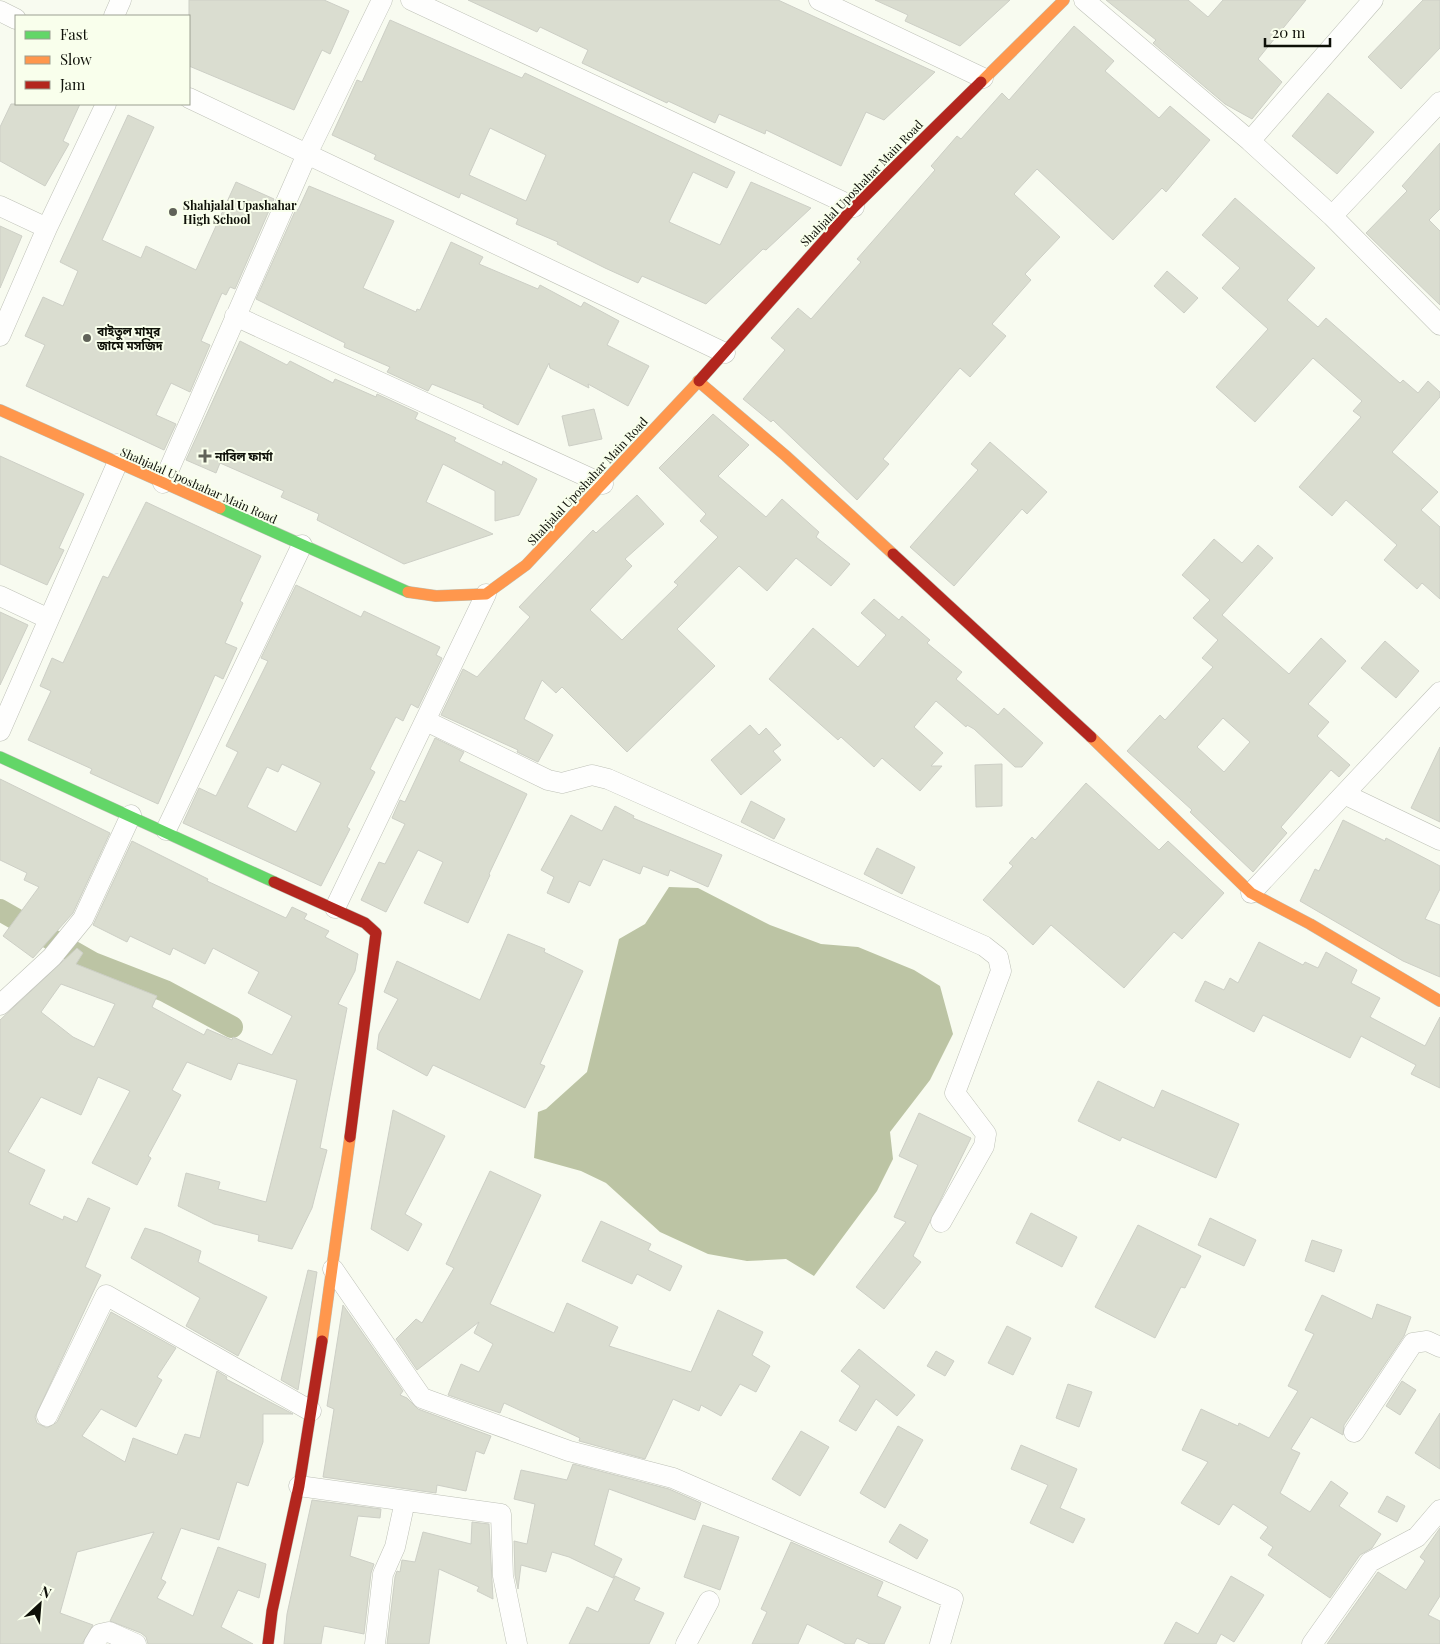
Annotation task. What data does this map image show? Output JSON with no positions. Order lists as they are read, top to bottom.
{
  "streets": {
    "street": ["Shahjalal Uposhahar Main Road"]
  },
  "places": {
    "other": ["Shahjalal Upashahar High School", "বাইতুল মামুর জামে মসজিদ"],
    "health": ["নাবিল ফার্মা"]
  },
  "legend": ["Fast", "Slow", "Jam"],
  "scale_bar": "20 m",
  "north": "top right"
}
